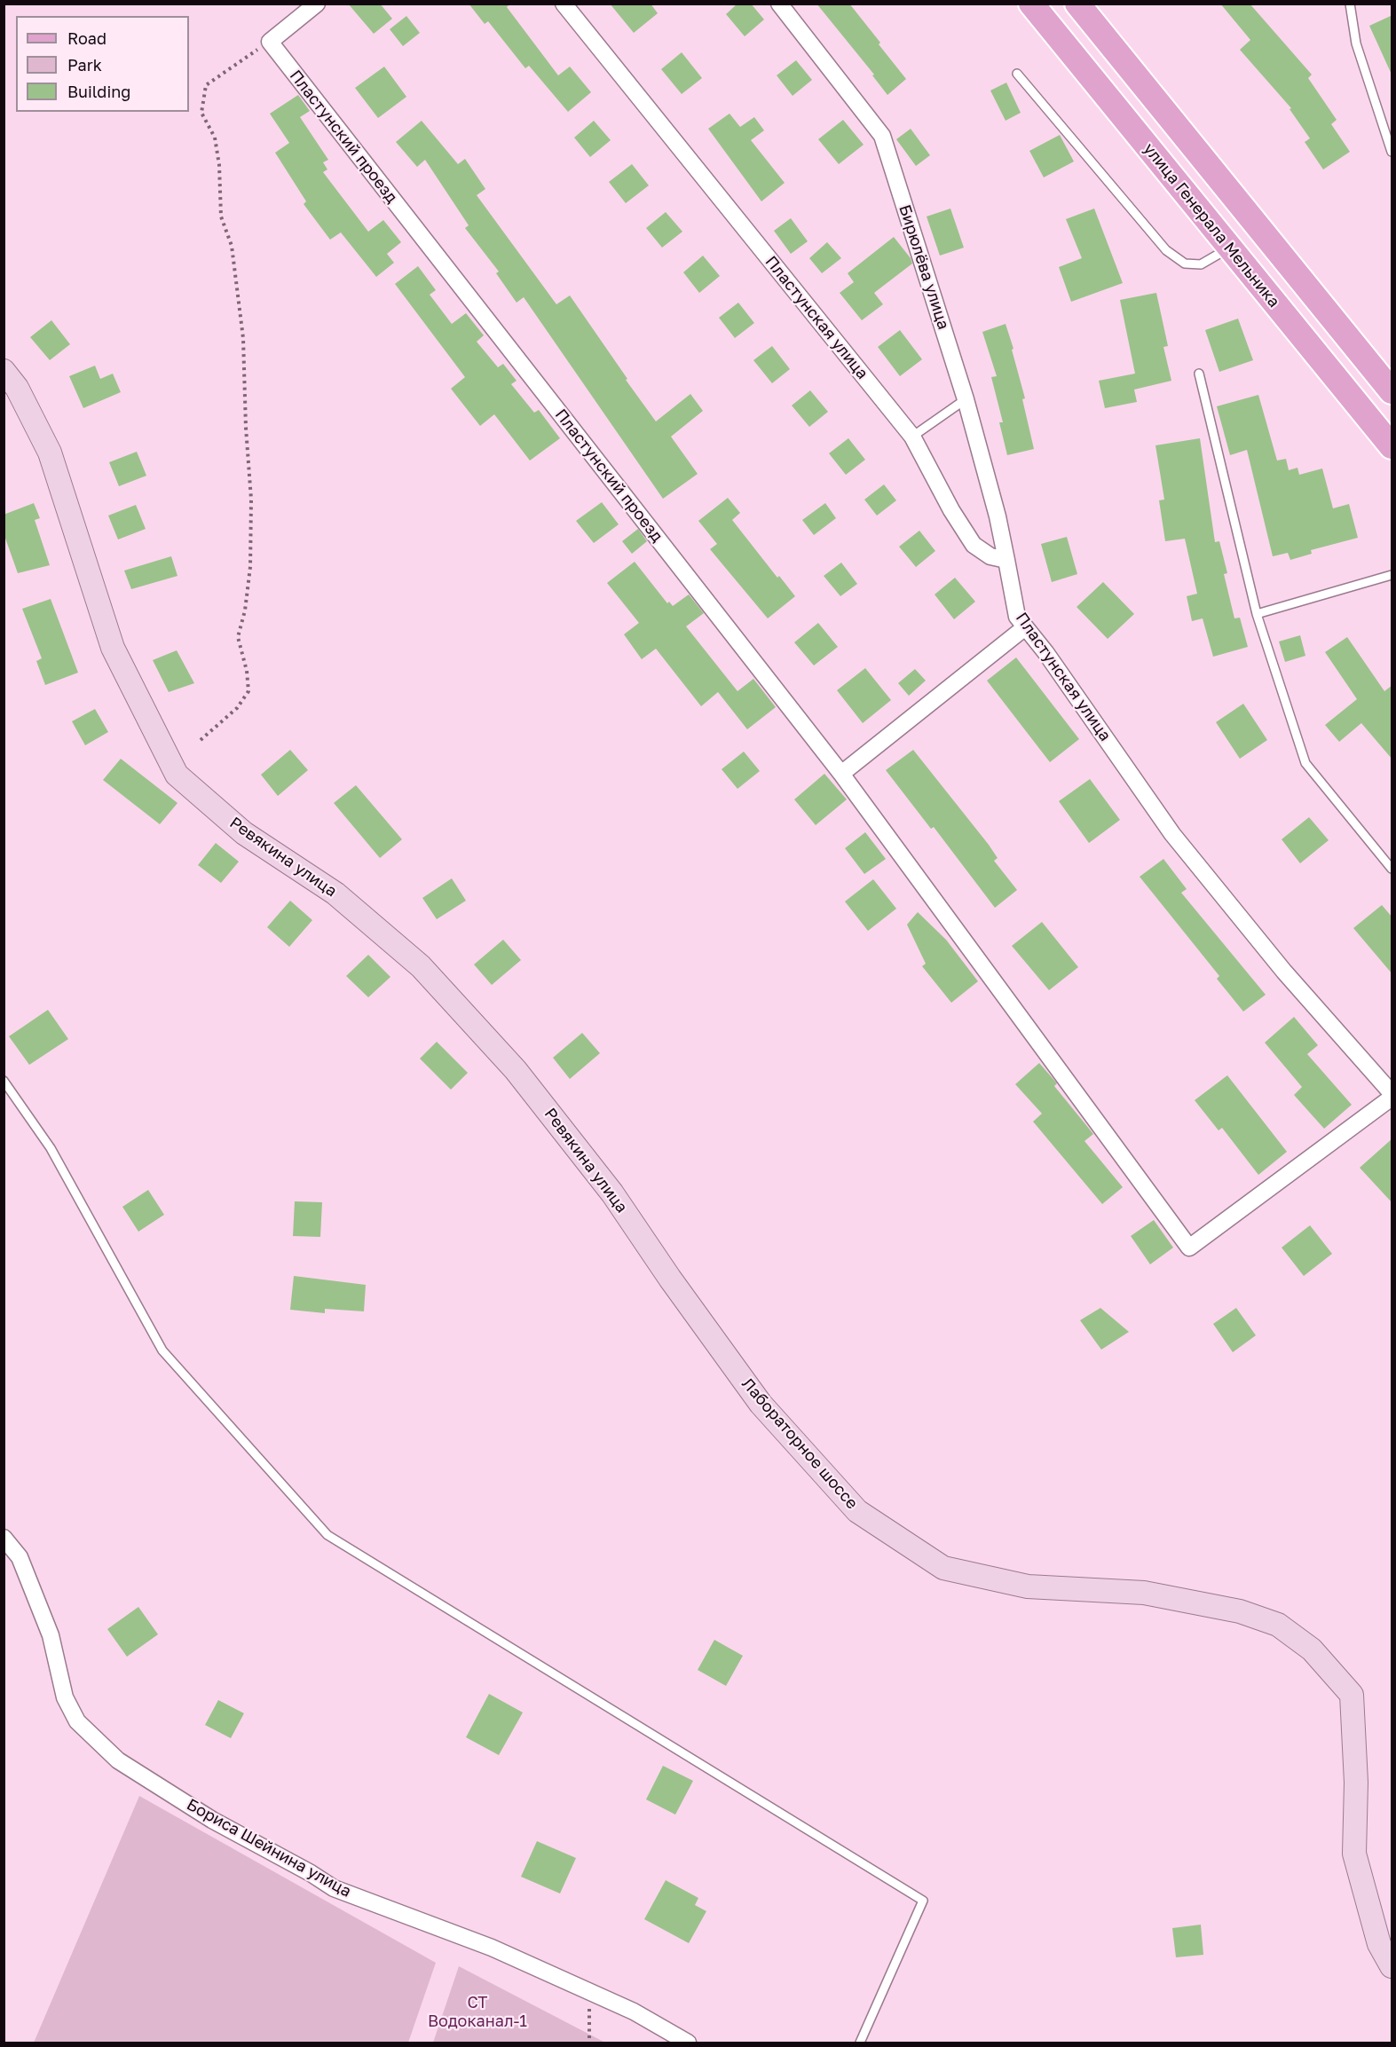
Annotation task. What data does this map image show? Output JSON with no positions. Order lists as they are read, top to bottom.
{
  "streets": {
    "main road": ["улица Генерала Мельника", "Ревякина улица", "Лабораторное шоссе"],
    "street": [
      "Пластунский проезд",
      "Бирюлёва улица",
      "Пластунская улица",
      "Бориса Шейнина улица"
    ]
  },
  "crossings": [
    ["Пластунский проезд", "Пластунская улица"],
    ["Бирюлёва улица", "Пластунская улица"],
    ["Ревякина улица", "Лабораторное шоссе"]
  ],
  "parks": ["СТ Водоканал-1"],
  "legend": ["Road", "Park", "Building"]
}
